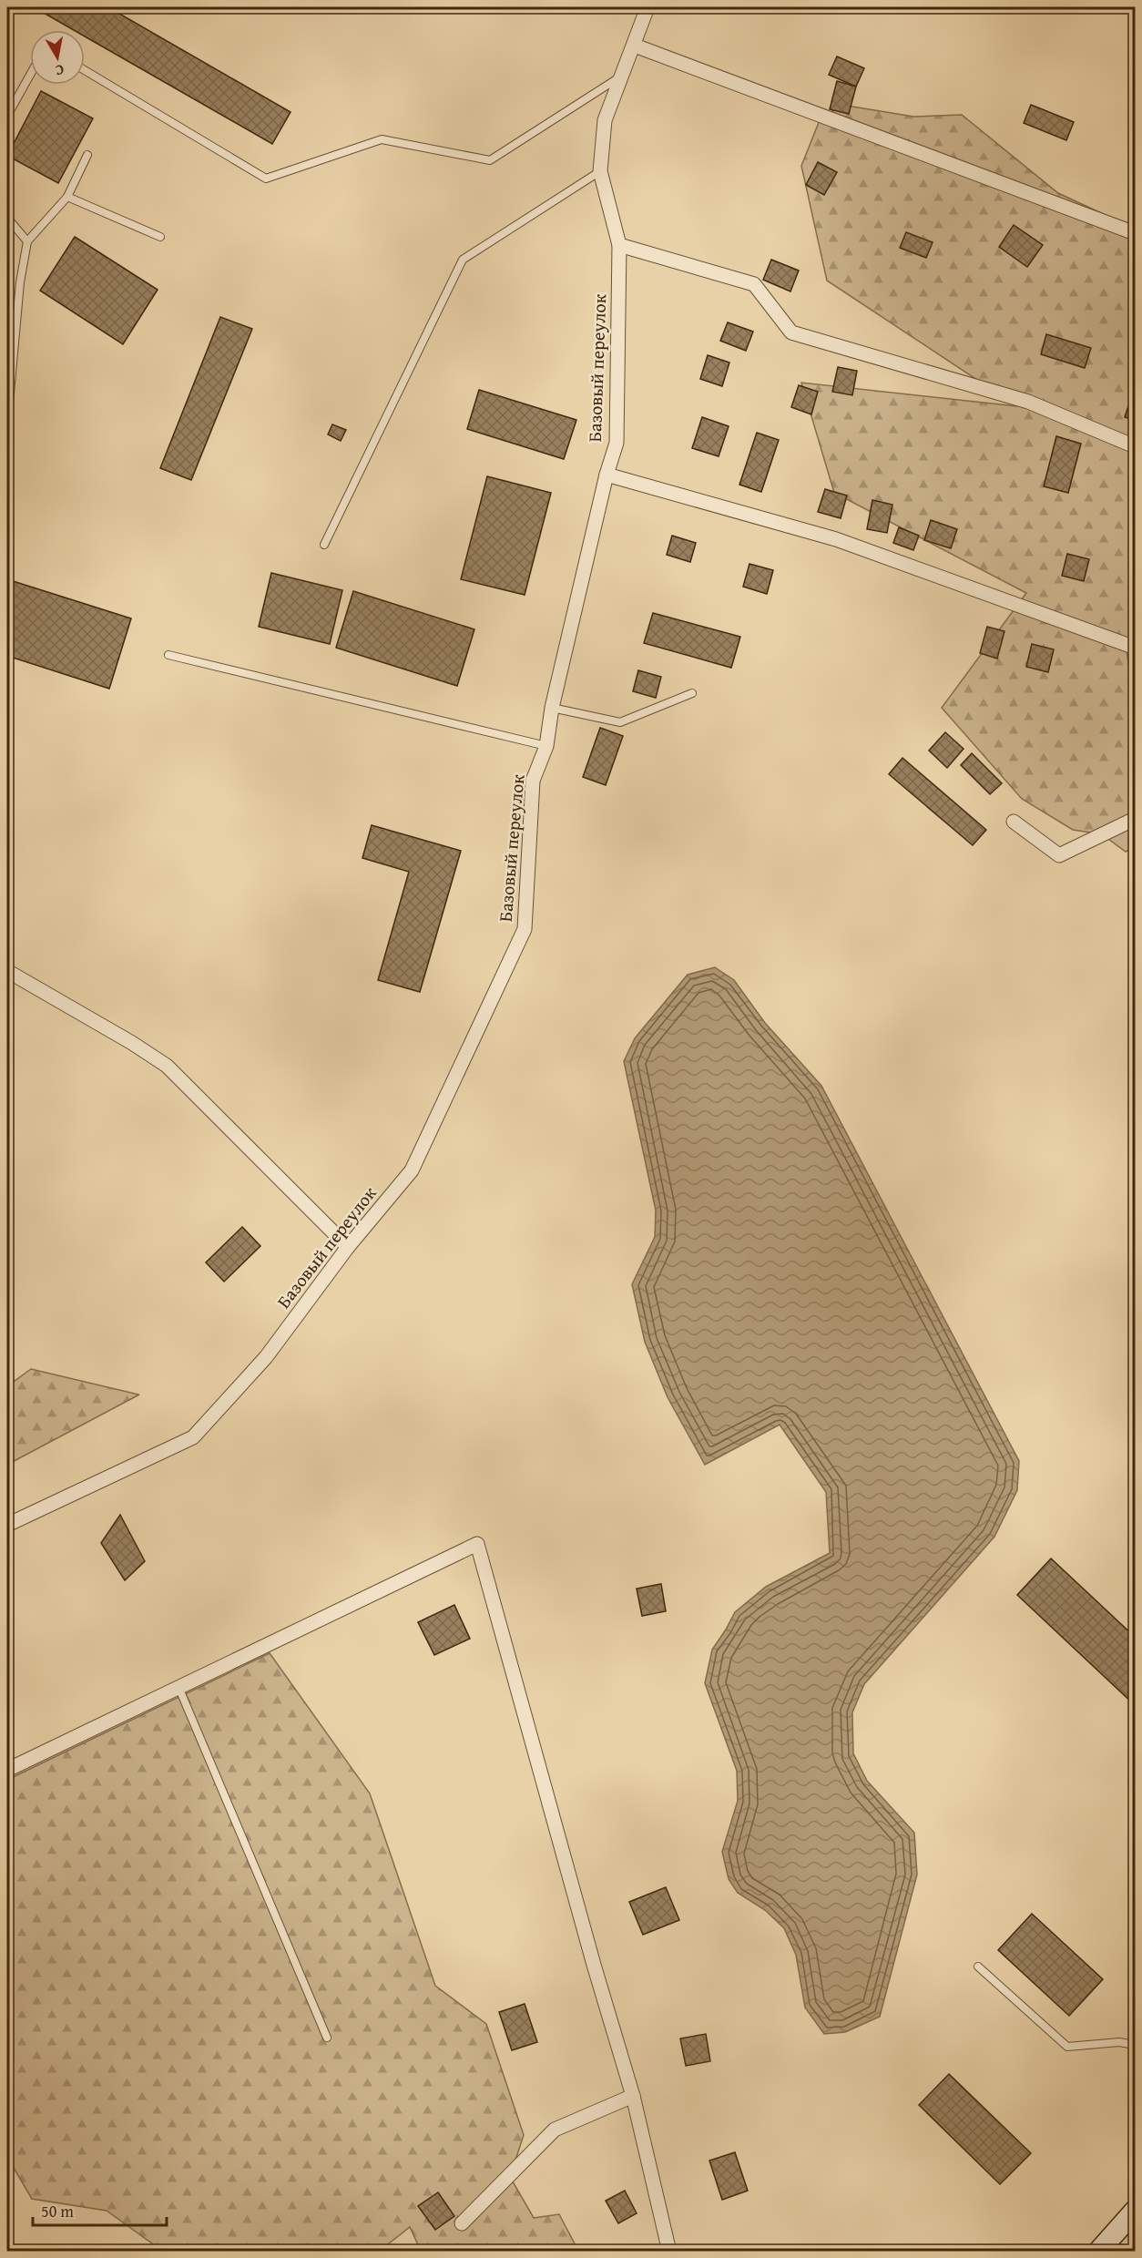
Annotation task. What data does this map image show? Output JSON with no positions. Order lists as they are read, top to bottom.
{
  "streets": {
    "street": ["Базовый переулок"]
  },
  "scale_bar": "50 m",
  "north": "bottom"
}
